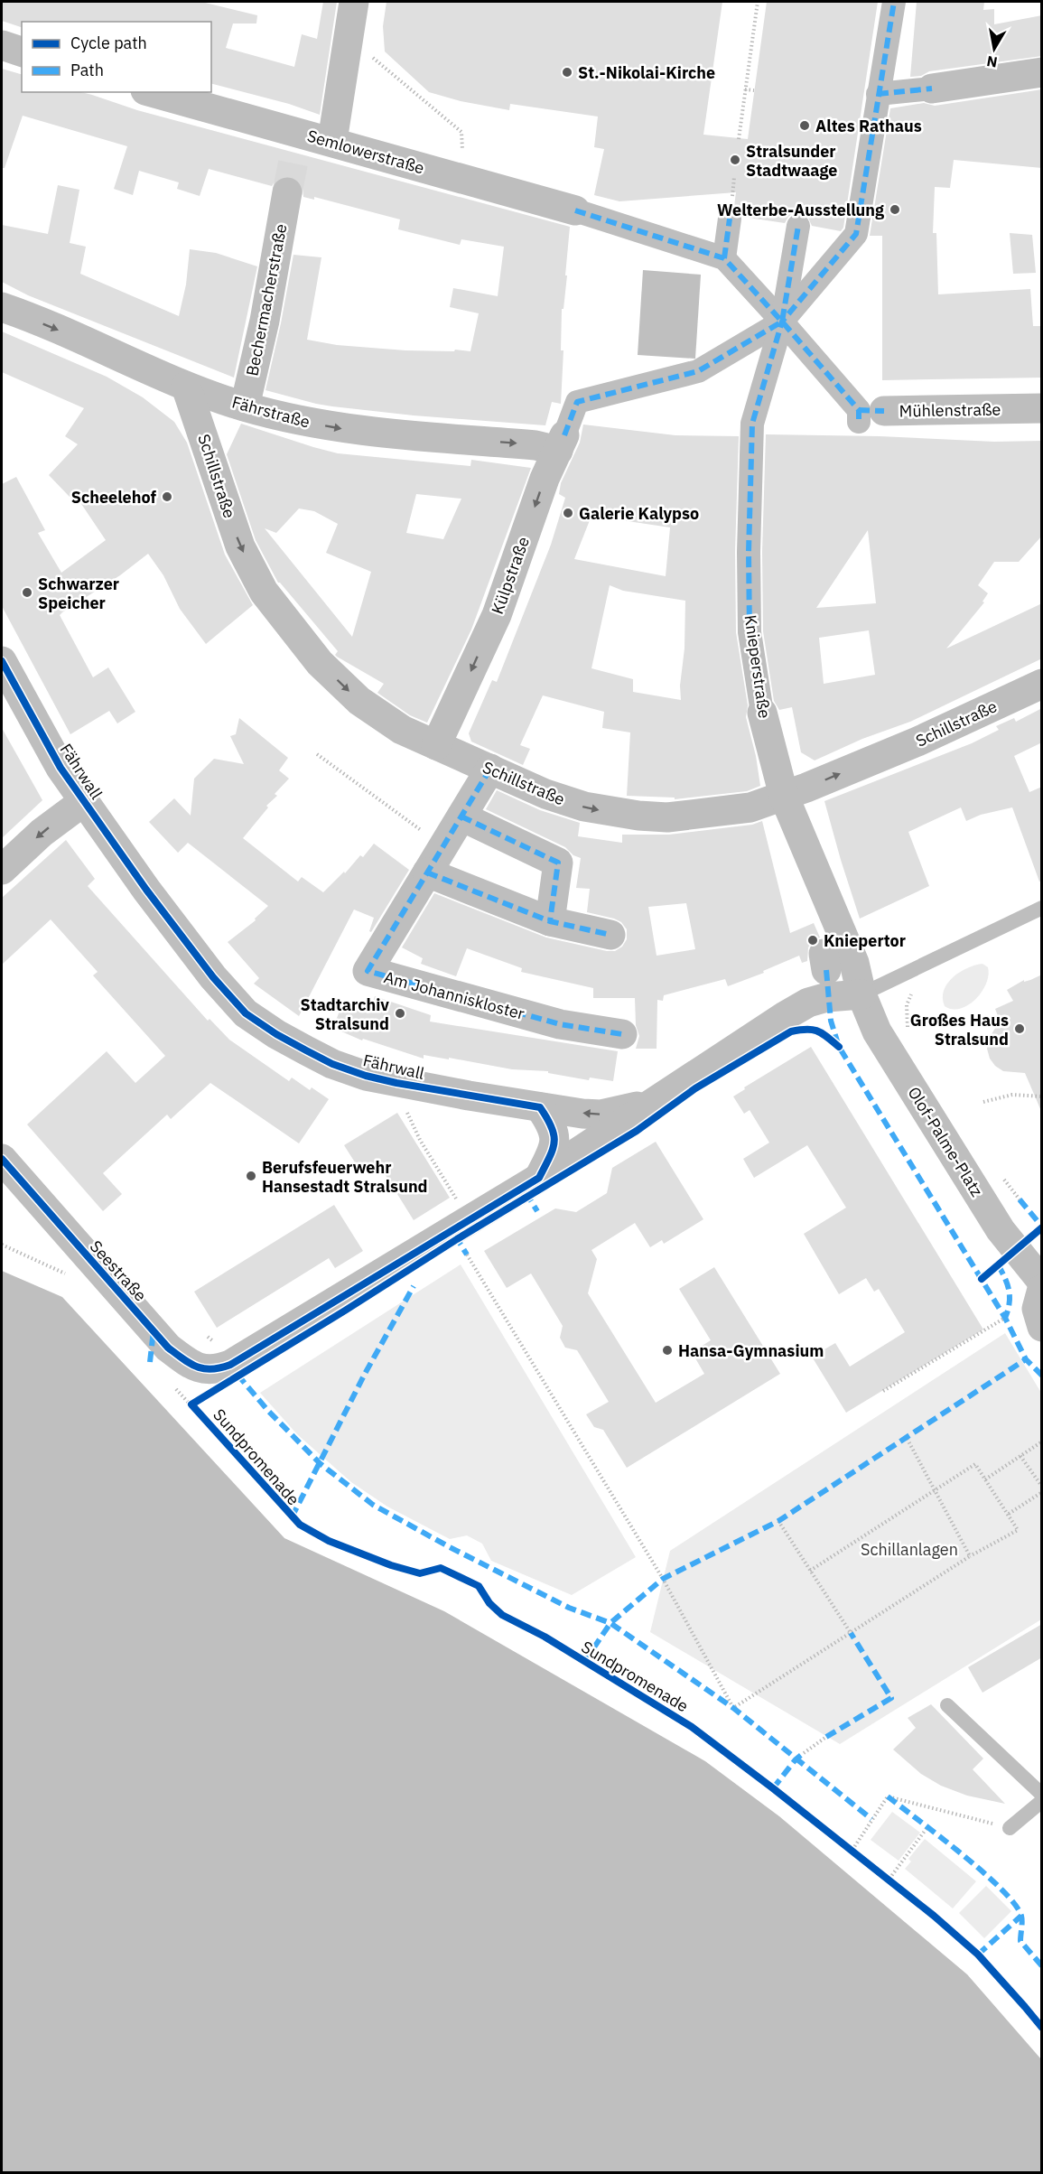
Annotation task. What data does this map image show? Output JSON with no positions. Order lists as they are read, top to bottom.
{
  "streets": {
    "street": [
      "Semlowerstraße",
      "Bechermacherstraße",
      "Mühlenstraße",
      "Fährstraße",
      "Schillstraße",
      "Külpstraße",
      "Knieperstraße",
      "Fährwall",
      "Am Johanniskloster",
      "Olof-Palme-Platz",
      "Seestraße"
    ],
    "cycle path": ["Sundpromenade"]
  },
  "crossings": [
    ["Bechermacherstraße", "Fährstraße"],
    ["Fährstraße", "Schillstraße"],
    ["Fährstraße", "Külpstraße"],
    ["Schillstraße", "Külpstraße"],
    ["Schillstraße", "Knieperstraße"],
    ["Schillstraße", "Am Johanniskloster"],
    ["Külpstraße", "Knieperstraße"],
    ["Knieperstraße", "Fährwall"],
    ["Knieperstraße", "Olof-Palme-Platz"],
    ["Fährwall", "Olof-Palme-Platz"],
    ["Fährwall", "Seestraße"]
  ],
  "one_way": ["Fährstraße", "Schillstraße", "Külpstraße"],
  "parks": ["Schillanlagen"],
  "places": [
    "St.-Nikolai-Kirche",
    "Altes Rathaus",
    "Stralsunder Stadtwaage",
    "Welterbe-Ausstellung",
    "Scheelehof",
    "Galerie Kalypso",
    "Schwarzer Speicher",
    "Kniepertor",
    "Stadtarchiv Stralsund",
    "Großes Haus Stralsund",
    "Berufsfeuerwehr Hansestadt Stralsund",
    "Hansa-Gymnasium"
  ],
  "legend": ["Cycle path", "Path"],
  "north": "bottom"
}
